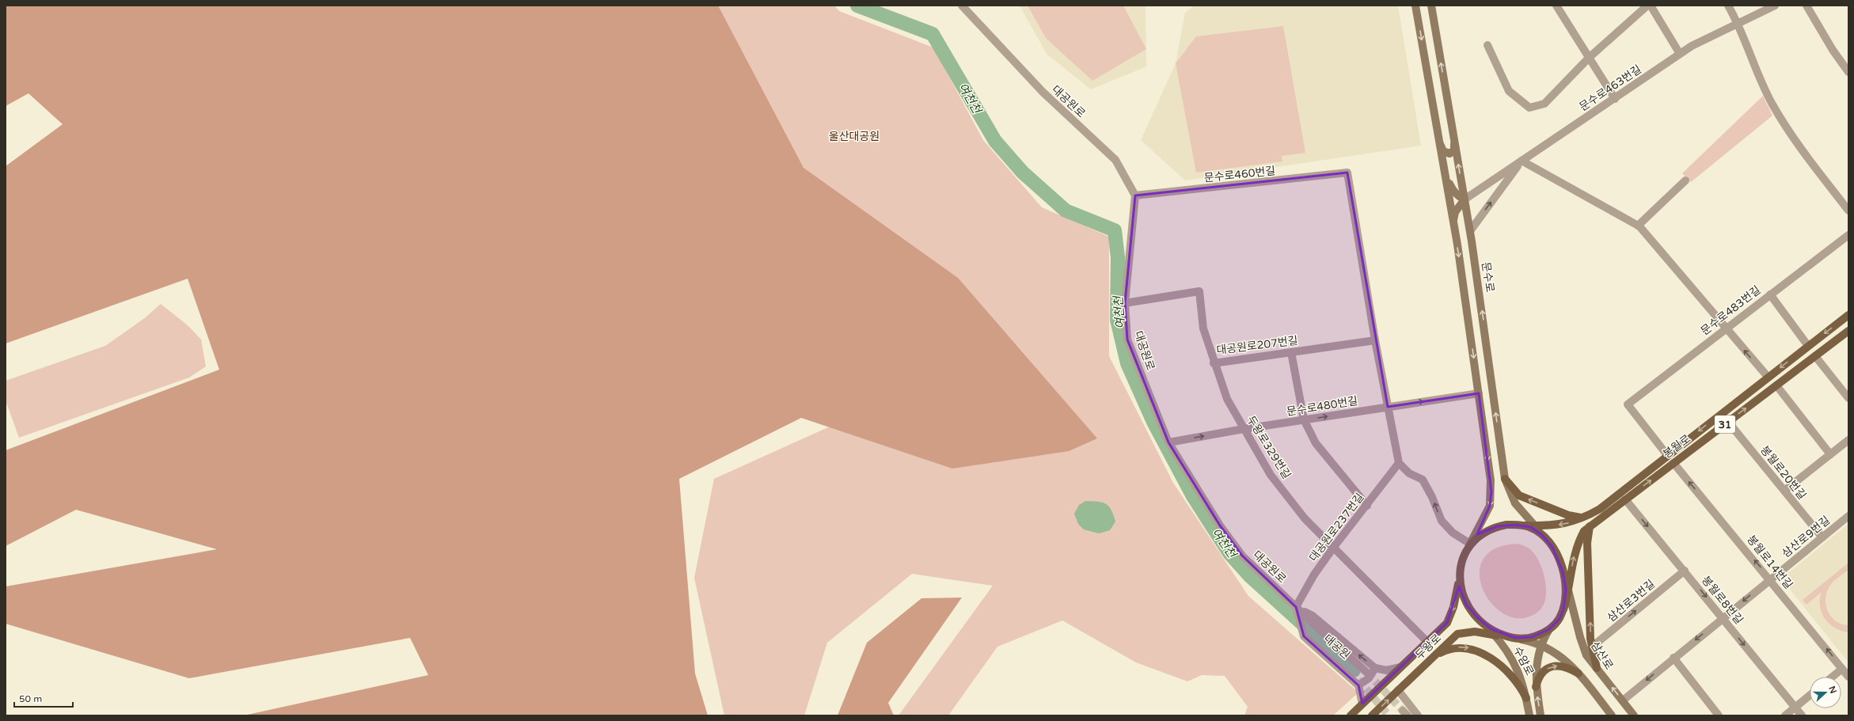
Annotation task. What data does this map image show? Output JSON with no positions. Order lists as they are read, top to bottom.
{
  "streets": {
    "main road": [
      "문수로",
      "31",
      "봉월로",
      "두왕로",
      "삼산로",
      "수암로"
    ],
    "street": [
      "문수로463번길",
      "대공원로",
      "문수로460번길",
      "문수로483번길",
      "대공원로207번길",
      "문수로480번길",
      "두왕로329번길",
      "봉월로20번길",
      "대공원로237번길",
      "삼산로9번길",
      "봉월로14번길",
      "봉월로8번길",
      "삼산로3번길"
    ]
  },
  "crossings": [
    ["문수로463번길", "문수로"],
    ["대공원로", "문수로460번길"],
    ["대공원로", "대공원로207번길"],
    ["대공원로", "문수로480번길"],
    ["대공원로", "대공원로237번길"],
    ["문수로460번길", "대공원로207번길"],
    ["문수로", "봉월로"],
    ["문수로", "두왕로"],
    ["문수로", "삼산로"],
    ["문수로", "수암로"],
    ["대공원로207번길", "두왕로329번길"],
    ["문수로480번길", "두왕로329번길"],
    ["봉월로", "봉월로20번길"],
    ["봉월로", "봉월로14번길"],
    ["봉월로", "봉월로8번길"],
    ["봉월로", "두왕로"],
    ["봉월로", "삼산로"],
    ["봉월로", "수암로"],
    ["두왕로329번길", "대공원로237번길"],
    ["봉월로20번길", "삼산로9번길"],
    ["삼산로9번길", "봉월로14번길"],
    ["삼산로9번길", "봉월로8번길"],
    ["삼산로9번길", "삼산로"],
    ["봉월로8번길", "삼산로3번길"],
    ["두왕로", "삼산로"],
    ["두왕로", "수암로"],
    ["삼산로", "수암로"]
  ],
  "one_way": [
    "문수로480번길",
    "삼산로9번길",
    "봉월로14번길",
    "봉월로8번길",
    "삼산로3번길"
  ],
  "water": ["여천천"],
  "parks": ["울산대공원"],
  "scale_bar": "50 m",
  "north": "right"
}
